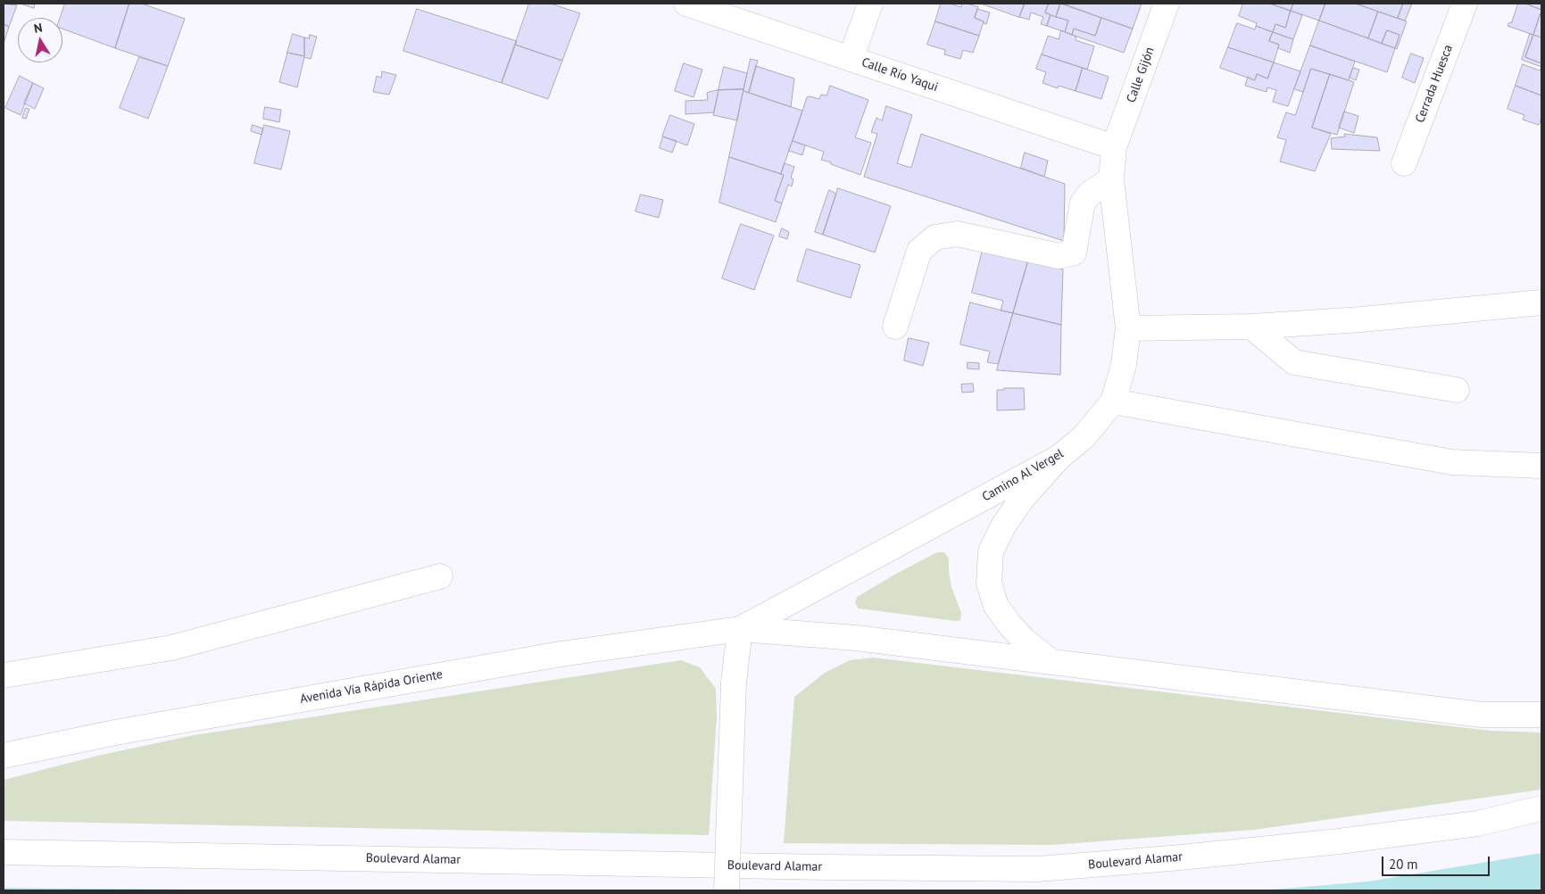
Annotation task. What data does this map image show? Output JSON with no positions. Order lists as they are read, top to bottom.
{
  "streets": {
    "main road": [
      "Calle Río Yaqui",
      "Calle Gijón",
      "Cerrada Huesca",
      "Camino Al Vergel",
      "Avenida Vía Rápida Oriente",
      "Boulevard Alamar"
    ]
  },
  "crossings": [
    ["Calle Río Yaqui", "Calle Gijón"],
    ["Calle Río Yaqui", "Camino Al Vergel"],
    ["Calle Gijón", "Camino Al Vergel"],
    ["Camino Al Vergel", "Avenida Vía Rápida Oriente"]
  ],
  "scale_bar": "20 m",
  "north": "top"
}
